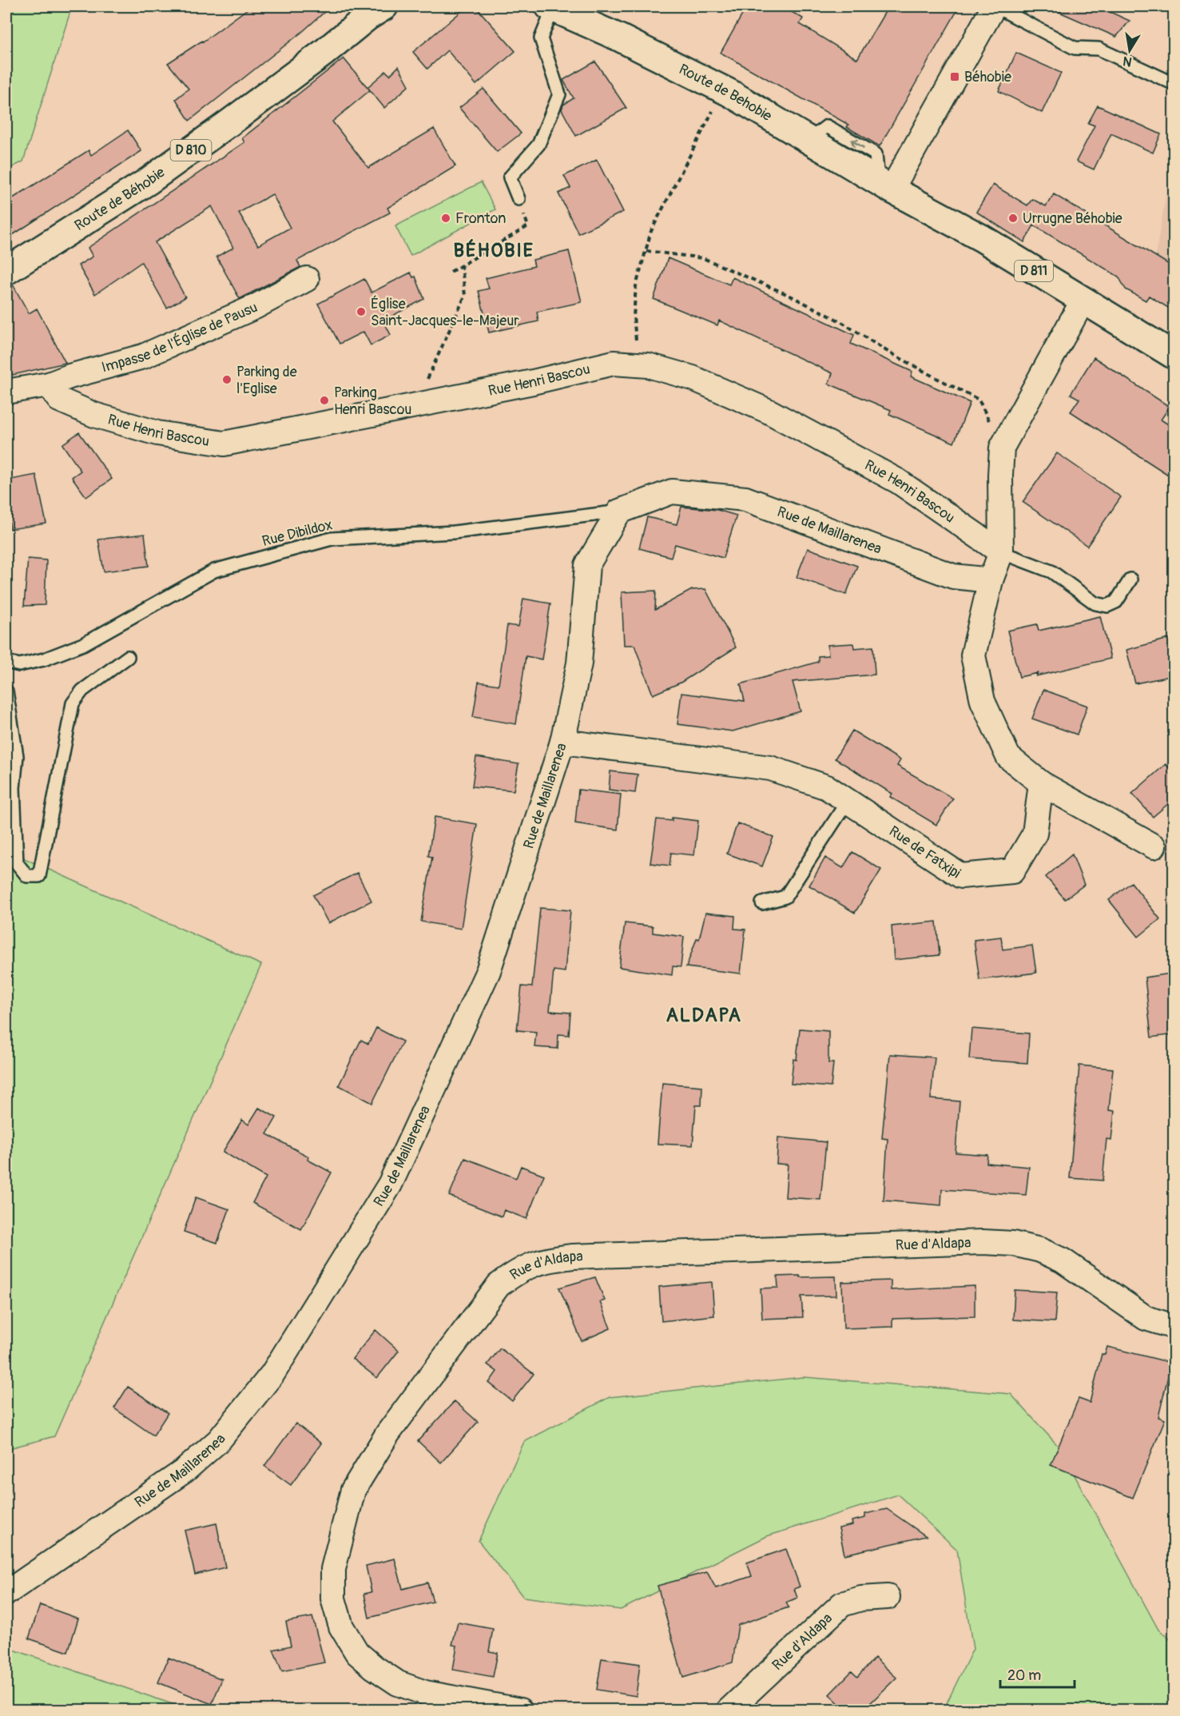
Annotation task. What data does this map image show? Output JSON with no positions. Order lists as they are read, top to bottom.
{
  "streets": {
    "main road": [
      "Route de Behobie",
      "D 810",
      "Route de Béhobie",
      "D 811"
    ],
    "street": [
      "Impasse de l'Église de Pausu",
      "Rue Henri Bascou",
      "Rue de Maillarenea",
      "Rue de Fatxipi",
      "Rue d'Aldapa"
    ],
    "lane": ["Rue Dibildox"]
  },
  "crossings": [
    ["Route de Behobie", "D 811"],
    ["Impasse de l'Église de Pausu", "Rue Henri Bascou"],
    ["Rue de Maillarenea", "Rue Dibildox"],
    ["Rue de Maillarenea", "Rue de Fatxipi"]
  ],
  "districts": ["BÉHOBIE", "ALDAPA"],
  "places": {
    "transit": ["Béhobie"],
    "other": [
      "Fronton",
      "Urrugne Béhobie",
      "Église Saint-Jacques-le-Majeur",
      "Parking de l'Eglise",
      "Parking Henri Bascou"
    ]
  },
  "scale_bar": "20 m",
  "north": "bottom"
}
